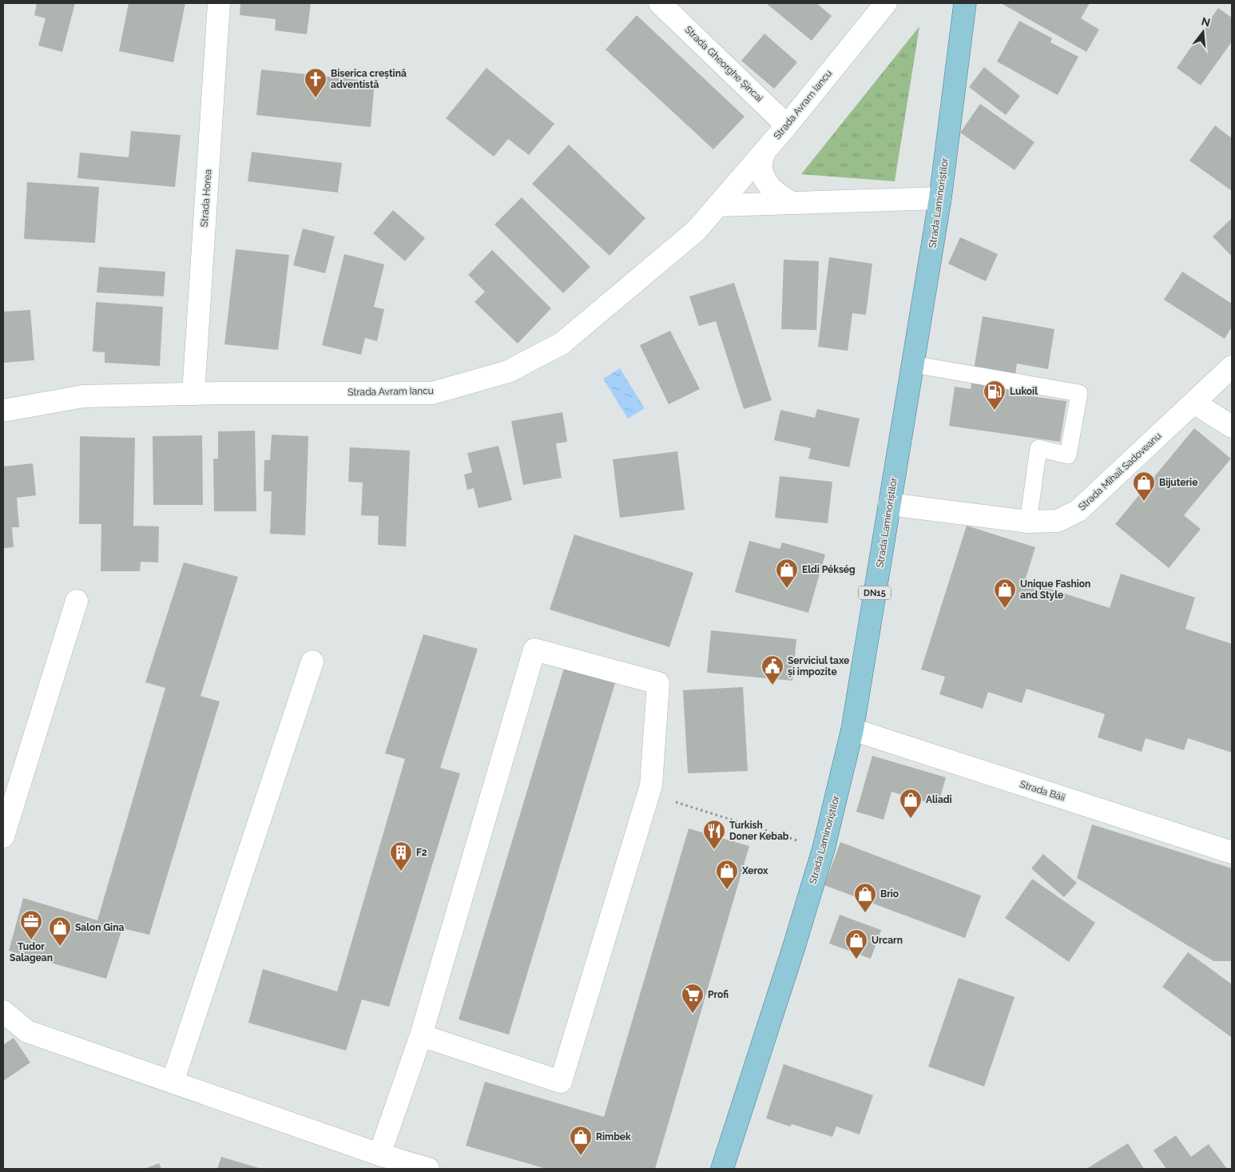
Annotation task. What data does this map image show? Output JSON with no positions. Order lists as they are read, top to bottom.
{
  "streets": {
    "main road": ["Strada Laminoriștilor", "DN15"],
    "street": [
      "Strada Gheorghe Șincai",
      "Strada Avram Iancu",
      "Strada Horea",
      "Strada Mihail Sadoveanu",
      "Strada Băii"
    ]
  },
  "crossings": [
    ["Strada Gheorghe Șincai", "Strada Avram Iancu"],
    ["Strada Avram Iancu", "Strada Horea"],
    ["Strada Laminoriștilor", "Strada Mihail Sadoveanu"],
    ["Strada Laminoriștilor", "Strada Băii"]
  ],
  "places": {
    "church": ["Biserica creștină adventistă"],
    "fuel station": ["Lukoil"],
    "shop": [
      "Bijuterie",
      "Eldi Pékség",
      "Unique Fashion and Style",
      "Aliadi",
      "Xerox",
      "Brio",
      "Salon Gina",
      "Urcarn",
      "Rimbek"
    ],
    "public building": ["Serviciul taxe și impozite"],
    "restaurant": ["Turkish Doner Kebab"],
    "building": ["F2"],
    "office": ["Tudor Salagean"],
    "supermarket": ["Profi"]
  },
  "north": "top"
}
